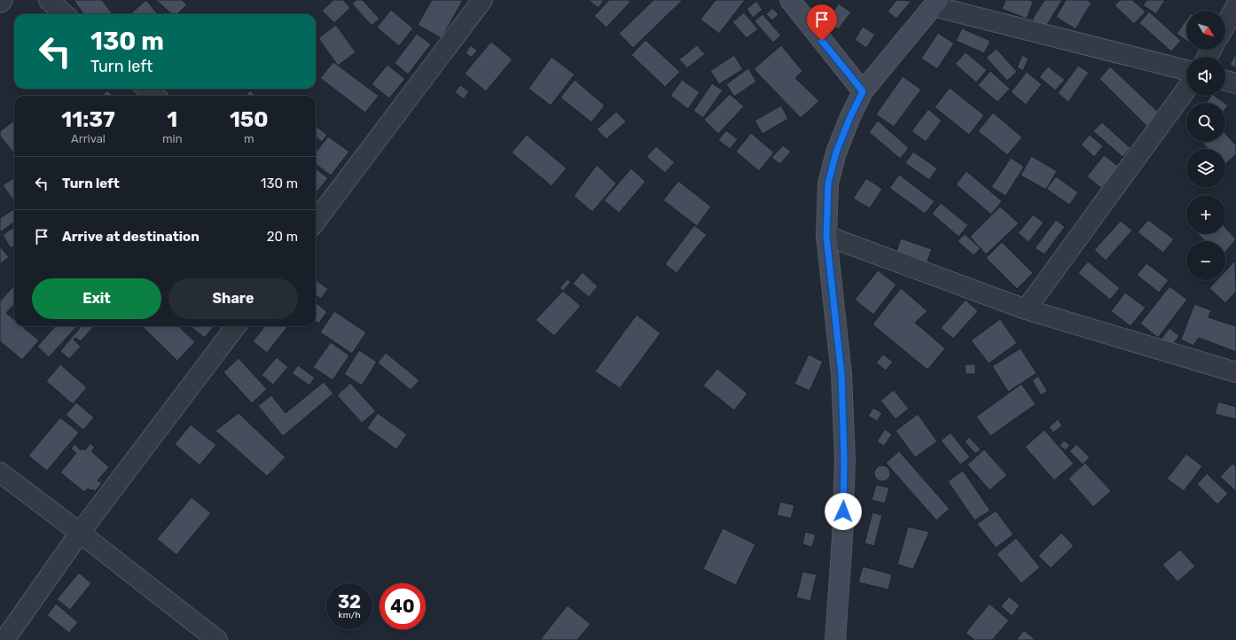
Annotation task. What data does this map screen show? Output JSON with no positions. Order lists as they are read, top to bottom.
{
  "north": "bottom right",
  "page": {
    "map_buttons": ["+", "−"],
    "turn": ["130 m", "Turn left"],
    "eta": [
      "11:37",
      "Arrival",
      "1",
      "min",
      "150",
      "m"
    ],
    "list": [
      {
        "name": "Turn left",
        "value": "130 m"
      },
      {
        "name": "Arrive at destination",
        "value": "20 m"
      }
    ],
    "buttons": ["Exit", "Share"],
    "speed": "32 km/h",
    "limit": "40"
  }
}
